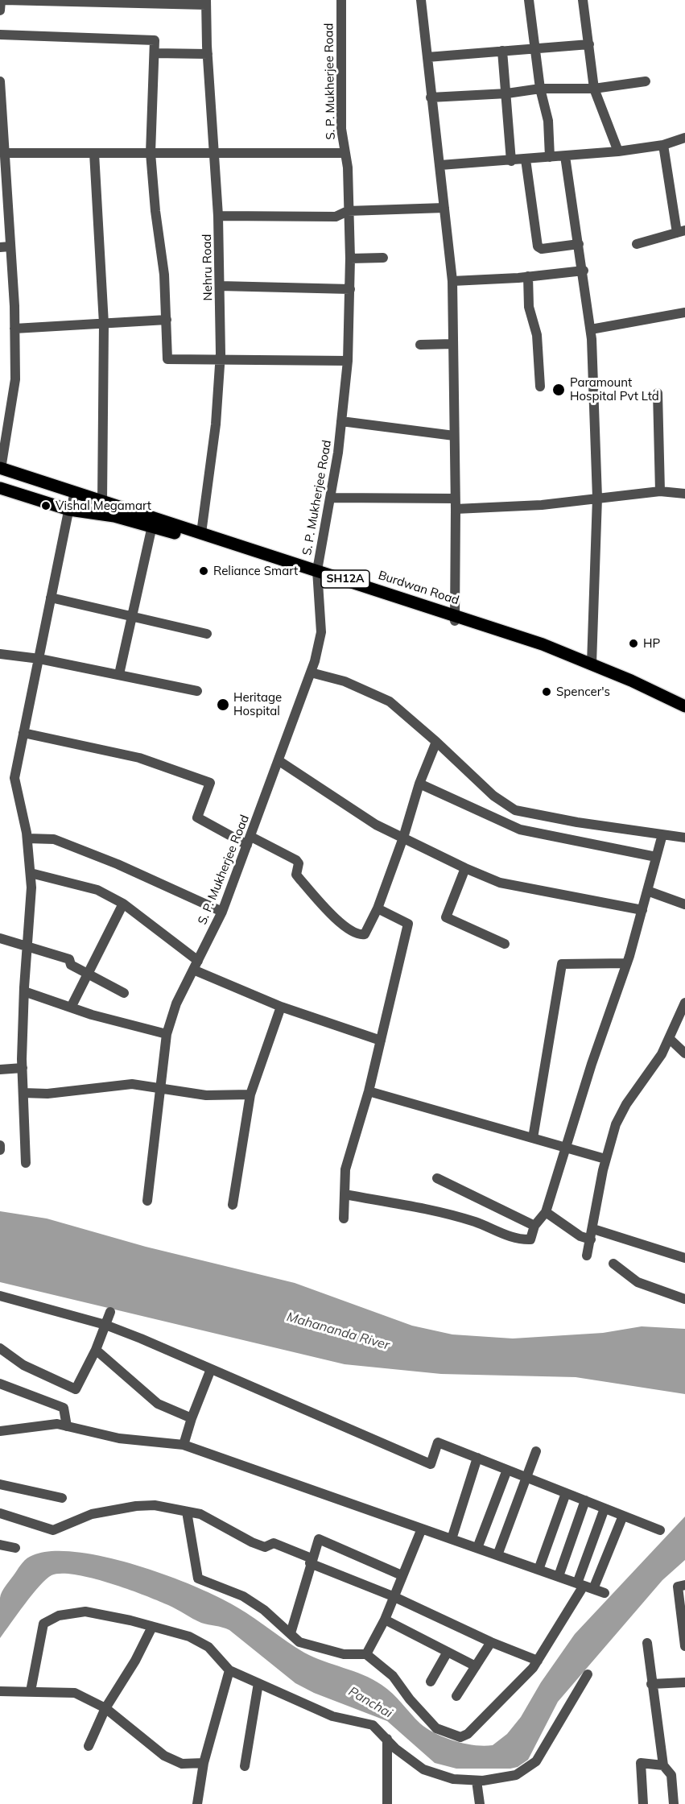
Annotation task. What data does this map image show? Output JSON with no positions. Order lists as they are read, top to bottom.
{
  "streets": {
    "main road": ["SH12A", "Burdwan Road"],
    "street": ["S. P. Mukherjee Road", "Nehru Road"]
  },
  "crossings": [
    ["S. P. Mukherjee Road", "Burdwan Road"],
    ["Nehru Road", "Burdwan Road"]
  ],
  "water": ["Mahananda River", "Panchai"],
  "places": [
    "Paramount Hospital Pvt Ltd",
    "Vishal Megamart",
    "Reliance Smart",
    "HP",
    "Spencer's",
    "Heritage Hospital"
  ]
}
